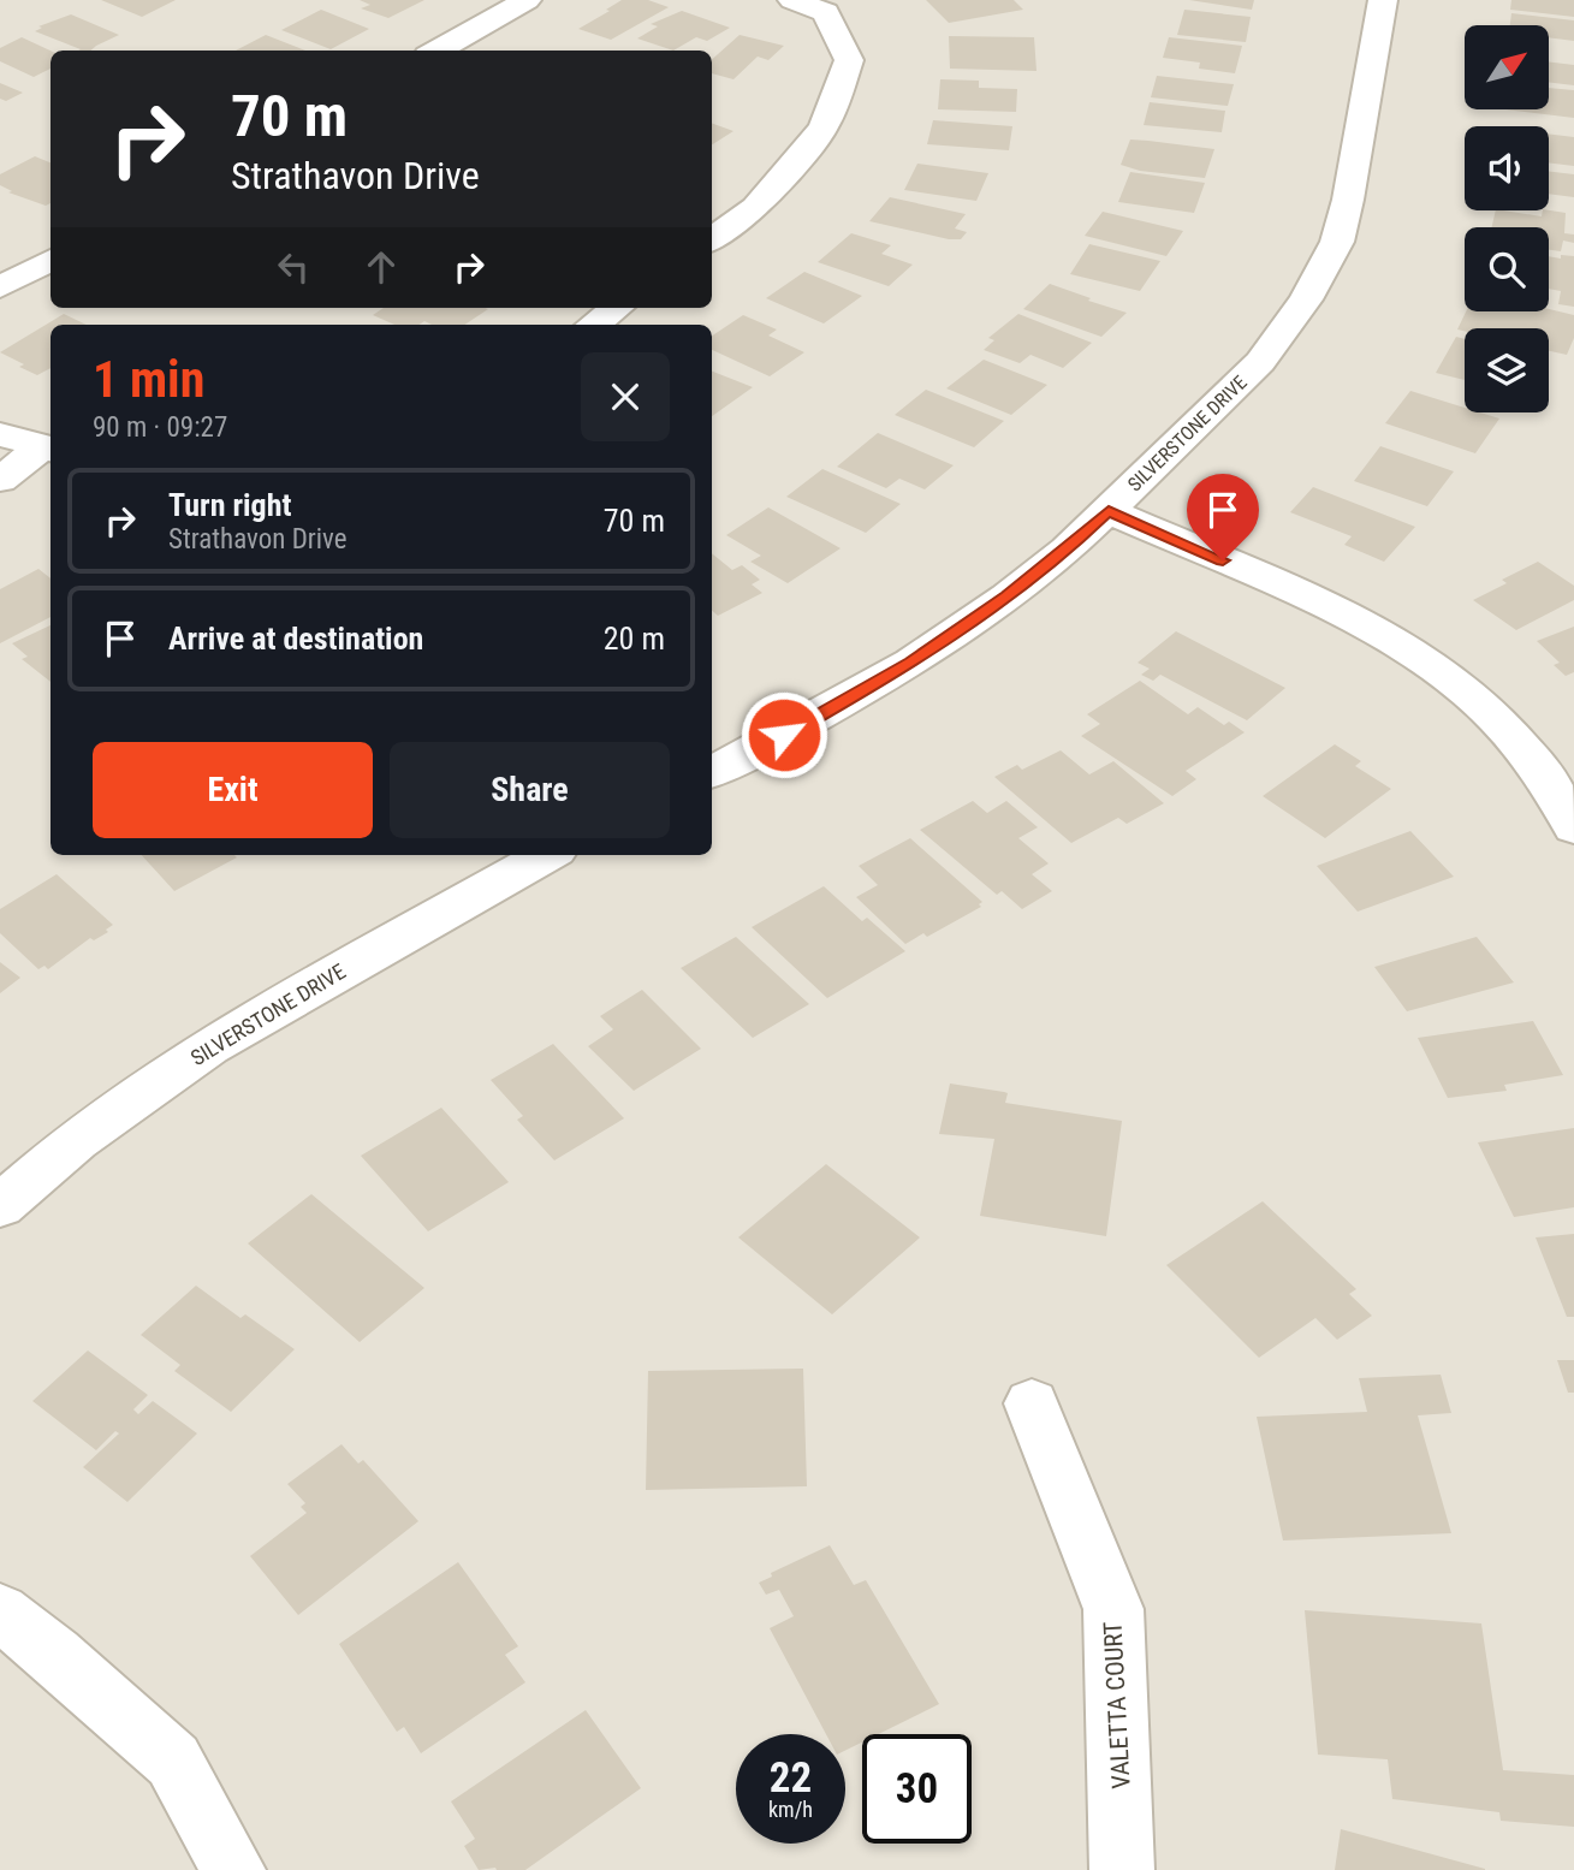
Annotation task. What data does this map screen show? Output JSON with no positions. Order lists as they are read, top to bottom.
{
  "streets": {
    "street": ["SILVERSTONE DRIVE", "VALETTA COURT"]
  },
  "north": "top right",
  "page": {
    "turn": ["70 m", "Strathavon Drive"],
    "heading": ["1 min", "90 m · 09:27"],
    "list": [
      {
        "name": "Turn right",
        "note": "Strathavon Drive",
        "value": "70 m"
      },
      {
        "name": "Arrive at destination",
        "value": "20 m"
      }
    ],
    "buttons": ["Exit", "Share"],
    "speed": "22 km/h",
    "limit": "30"
  }
}
